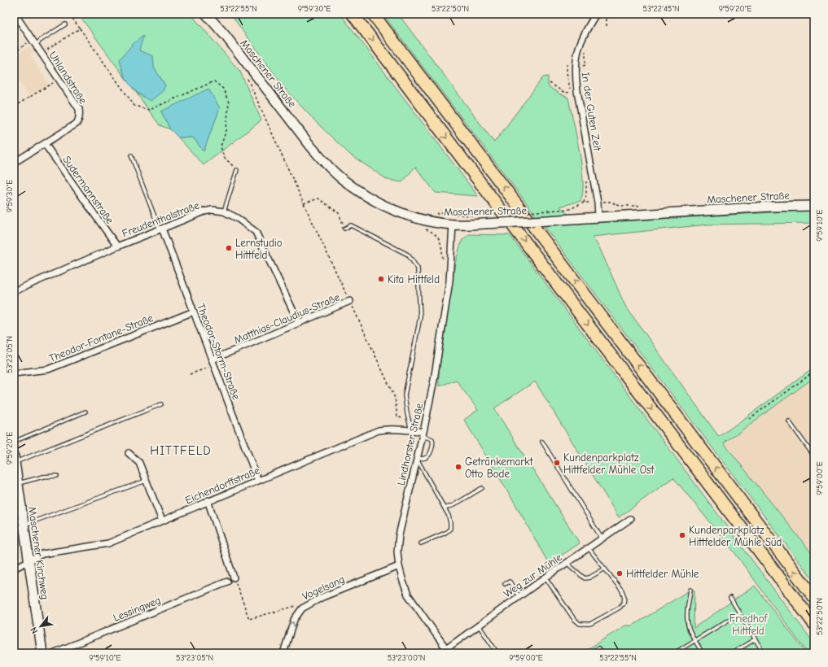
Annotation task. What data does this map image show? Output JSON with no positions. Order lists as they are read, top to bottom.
{
  "streets": {
    "main road": ["Maschener Straße", "Maschener Kirchweg"],
    "street": [
      "Uhlandstraße",
      "In der Guten Zeit",
      "Sudermannstraße",
      "Freudenthalstraße",
      "Matthias-Claudius-Straße",
      "Theodor-Fontane-Straße",
      "Theodor-Storm-Straße",
      "Lindhorster Straße",
      "Eichendorffstraße",
      "Weg zur Mühle",
      "Vogelsang",
      "Lessingweg"
    ]
  },
  "crossings": [
    ["Maschener Straße", "In der Guten Zeit"],
    ["Maschener Straße", "Lindhorster Straße"],
    ["Uhlandstraße", "Sudermannstraße"],
    ["Sudermannstraße", "Freudenthalstraße"],
    ["Freudenthalstraße", "Matthias-Claudius-Straße"],
    ["Freudenthalstraße", "Theodor-Storm-Straße"],
    ["Matthias-Claudius-Straße", "Theodor-Storm-Straße"],
    ["Theodor-Fontane-Straße", "Theodor-Storm-Straße"],
    ["Theodor-Storm-Straße", "Eichendorffstraße"],
    ["Lindhorster Straße", "Eichendorffstraße"],
    ["Lindhorster Straße", "Weg zur Mühle"],
    ["Lindhorster Straße", "Vogelsang"],
    ["Eichendorffstraße", "Maschener Kirchweg"]
  ],
  "one_way": ["Vogelsang"],
  "districts": ["HITTFELD"],
  "parks": ["Friedhof Hittfeld"],
  "places": [
    "Lernstudio Hittfeld",
    "Kita Hittfeld",
    "Kundenparkplatz Hittfelder Mühle Ost",
    "Getränkemarkt Otto Bode",
    "Kundenparkplatz Hittfelder Mühle Süd",
    "Hittfelder Mühle"
  ],
  "north": "bottom left",
  "coordinates": [
    "53°22'55\"N",
    "9°59'30\"E",
    "53°22'50\"N",
    "53°22'45\"N",
    "9°59'20\"E",
    "9°59'10\"E",
    "53°23'05\"N",
    "9°59'00\"E",
    "53°23'00\"N"
  ]
}
